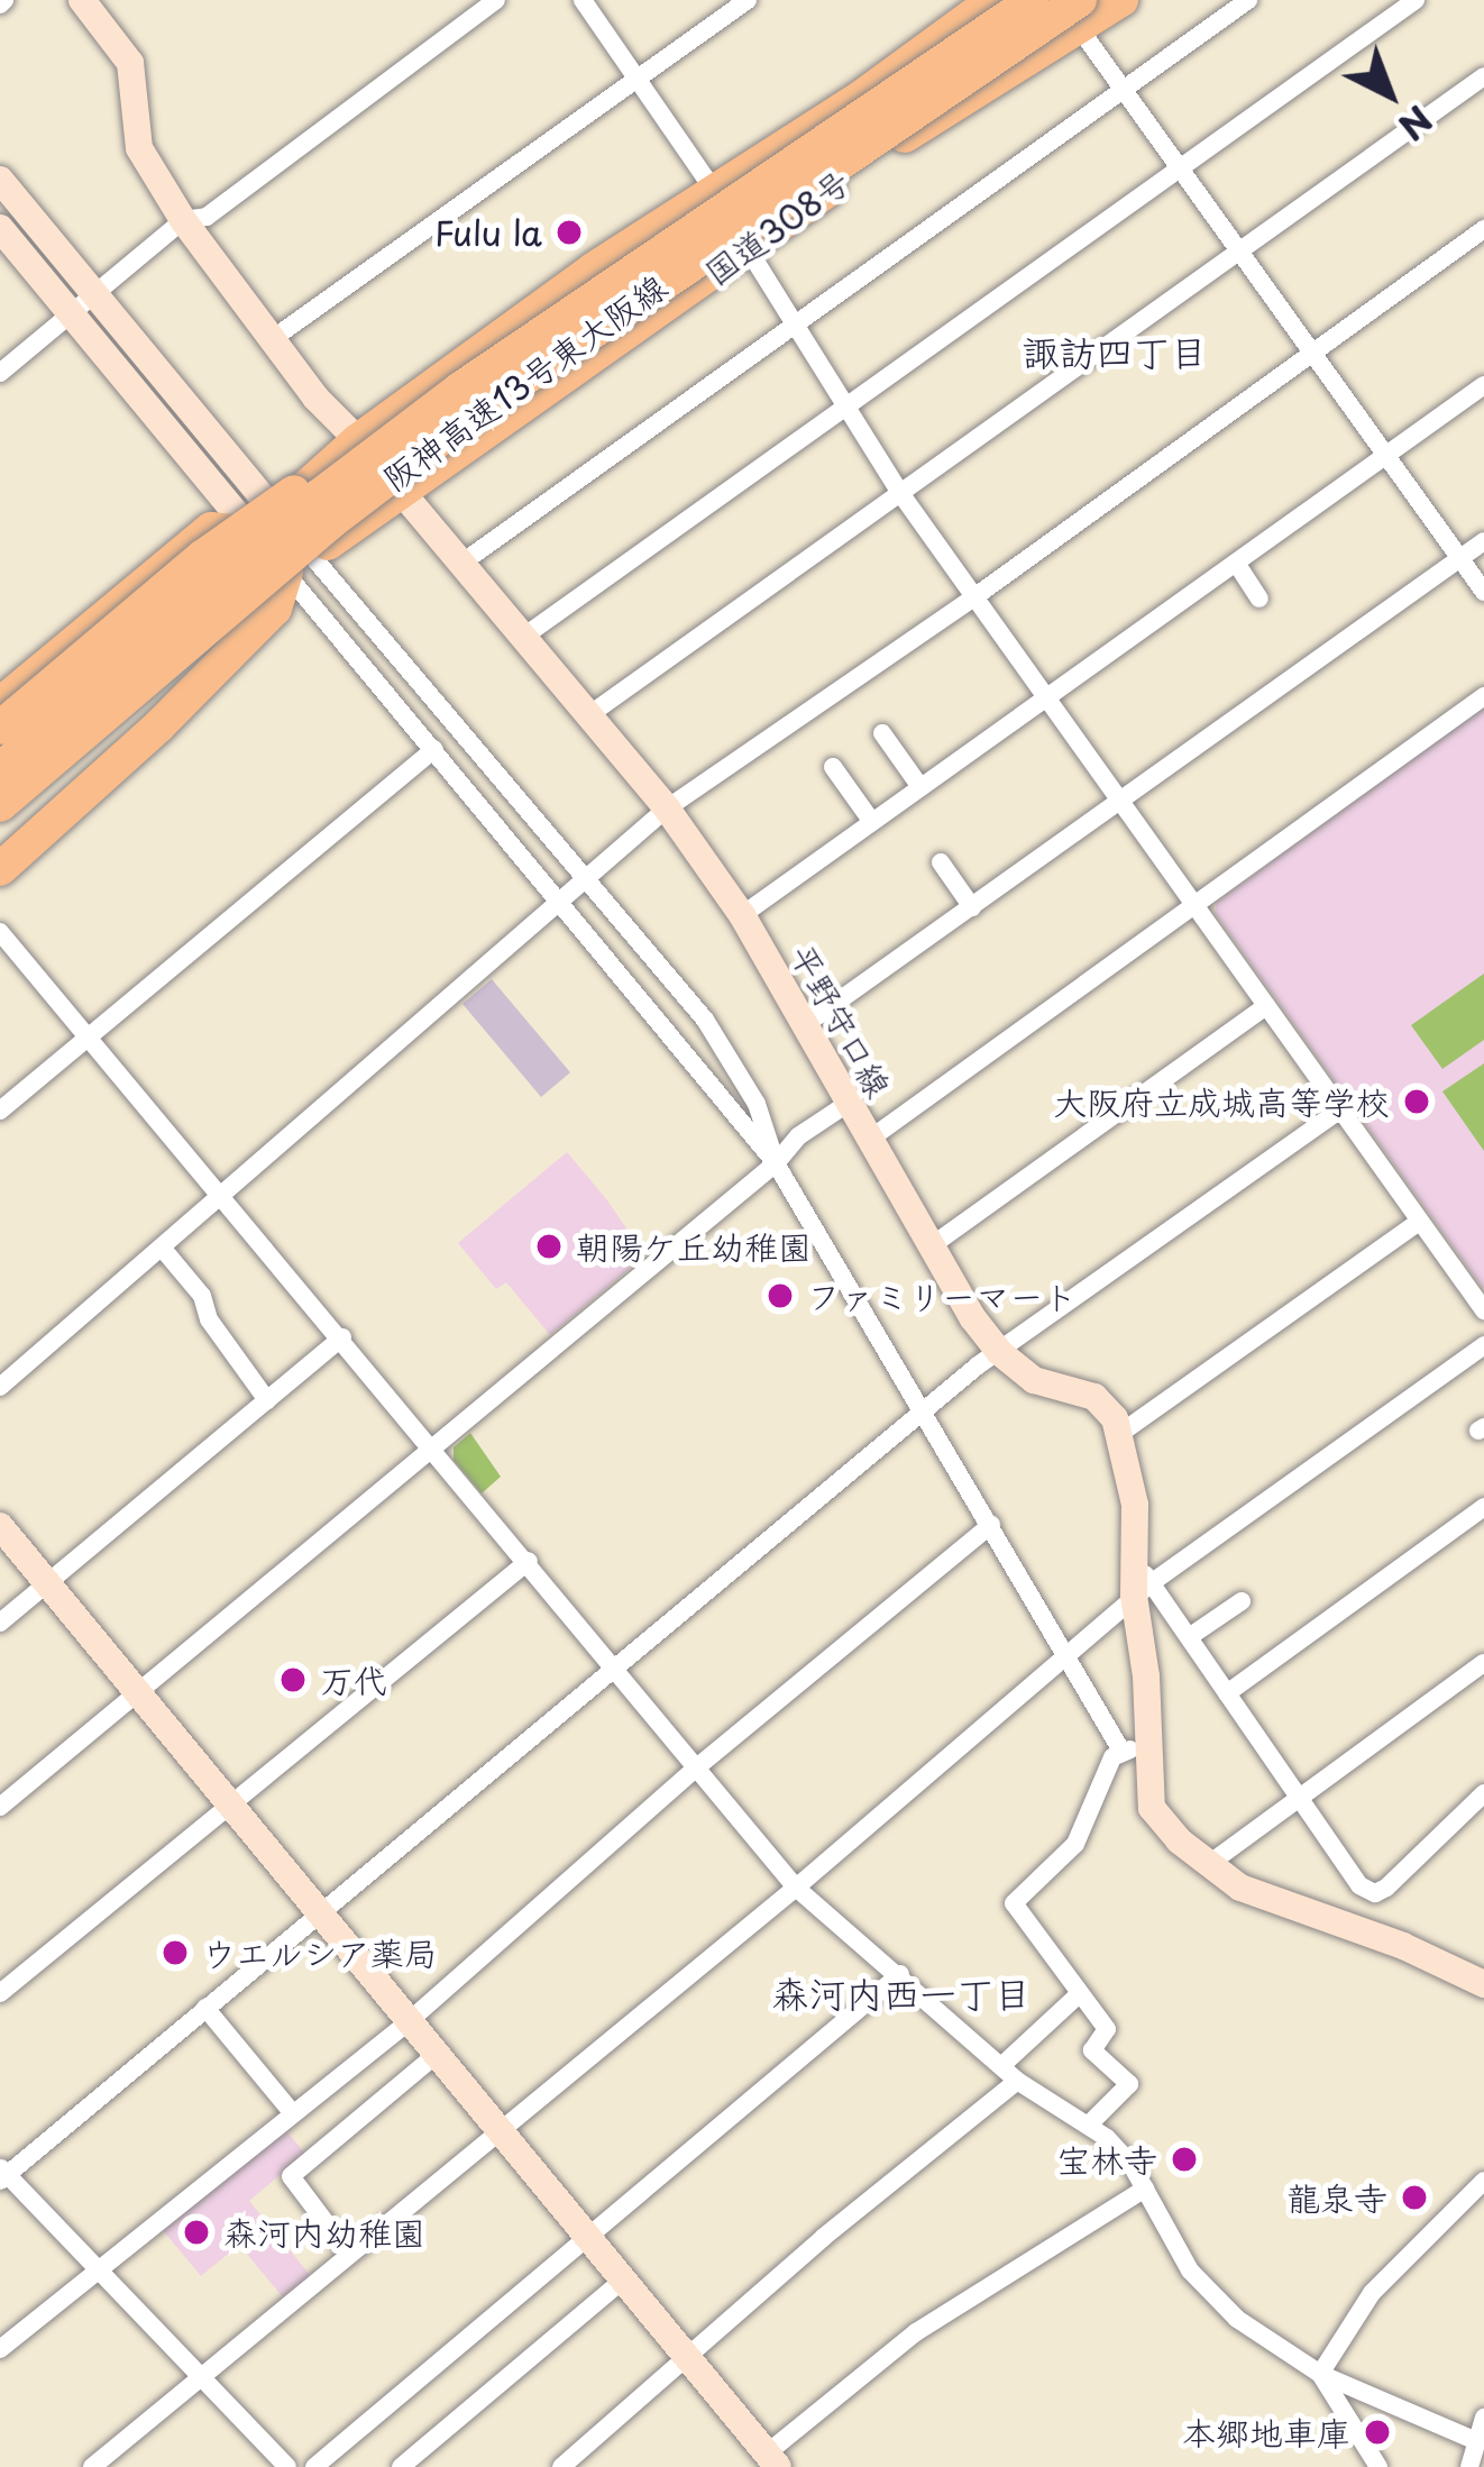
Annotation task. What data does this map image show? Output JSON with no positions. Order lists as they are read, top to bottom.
{
  "streets": {
    "highway": ["国道308号", "阪神高速13号東大阪線"],
    "main road": ["平野守口線"]
  },
  "crossings": [
    ["国道308号", "阪神高速13号東大阪線"],
    ["国道308号", "平野守口線"]
  ],
  "districts": ["諏訪四丁目", "森河内西一丁目"],
  "places": [
    "Fulu la",
    "大阪府立成城高等学校",
    "朝陽ケ丘幼稚園",
    "ファミリーマート",
    "万代",
    "ウエルシア薬局",
    "宝林寺",
    "龍泉寺",
    "森河内幼稚園",
    "本郷地車庫"
  ],
  "north": "bottom right"
}
